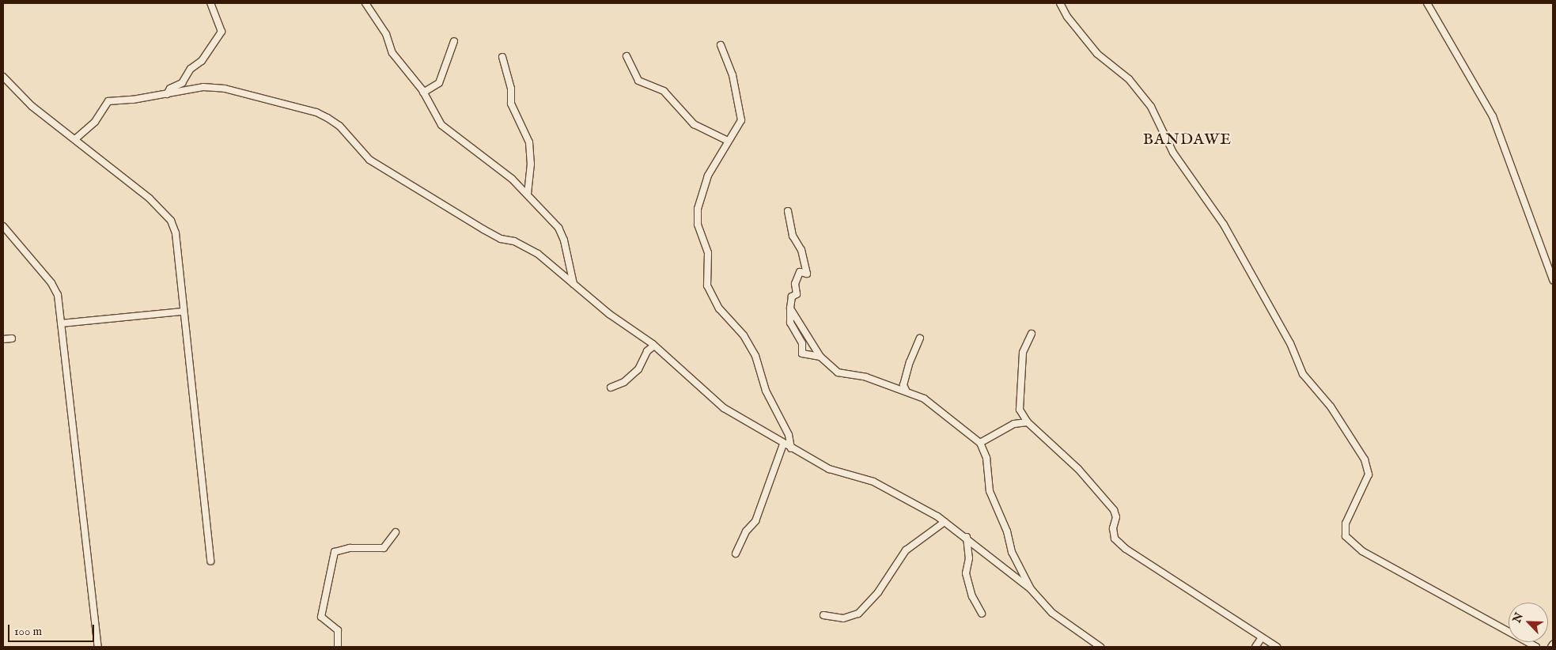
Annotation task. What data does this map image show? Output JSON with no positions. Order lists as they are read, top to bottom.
{
  "districts": ["BANDAWE"],
  "scale_bar": "100 m",
  "north": "top left"
}
